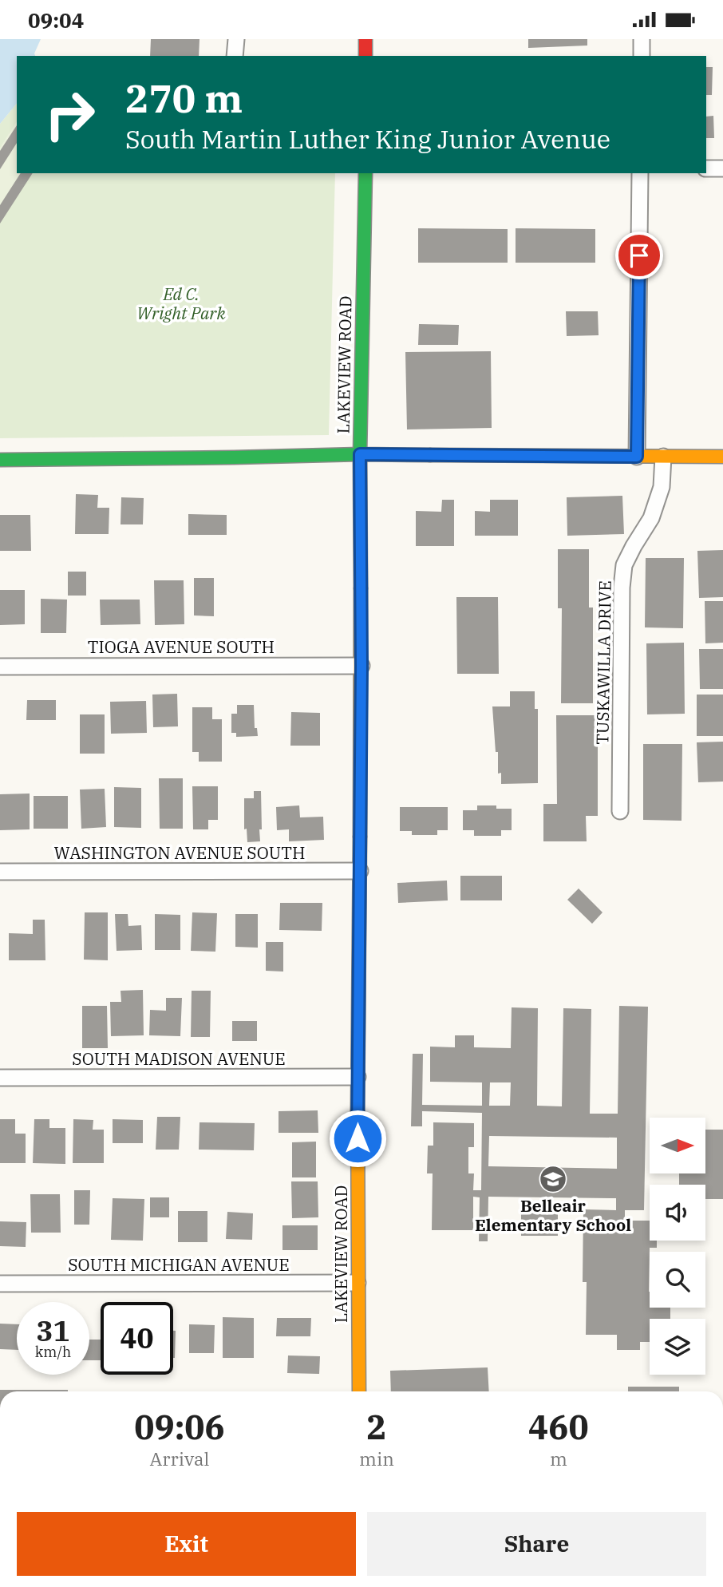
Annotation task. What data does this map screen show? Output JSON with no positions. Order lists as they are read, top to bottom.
{
  "streets": {
    "street": [
      "LAKEVIEW ROAD",
      "TIOGA AVENUE SOUTH",
      "TUSKAWILLA DRIVE",
      "WASHINGTON AVENUE SOUTH",
      "SOUTH MADISON AVENUE",
      "SOUTH MICHIGAN AVENUE"
    ]
  },
  "crossings": [
    ["LAKEVIEW ROAD", "TIOGA AVENUE SOUTH"],
    ["LAKEVIEW ROAD", "WASHINGTON AVENUE SOUTH"],
    ["LAKEVIEW ROAD", "SOUTH MADISON AVENUE"],
    ["LAKEVIEW ROAD", "SOUTH MICHIGAN AVENUE"]
  ],
  "parks": ["Ed C. Wright Park"],
  "places": {
    "school or university": ["Belleair Elementary School"]
  },
  "north": "right",
  "page": {
    "status": "09:04",
    "turn": ["270 m", "South Martin Luther King Junior Avenue"],
    "speed": "31 km/h",
    "limit": "40",
    "eta": [
      "09:06",
      "Arrival",
      "2",
      "min",
      "460",
      "m"
    ],
    "buttons": ["Exit", "Share"]
  }
}
